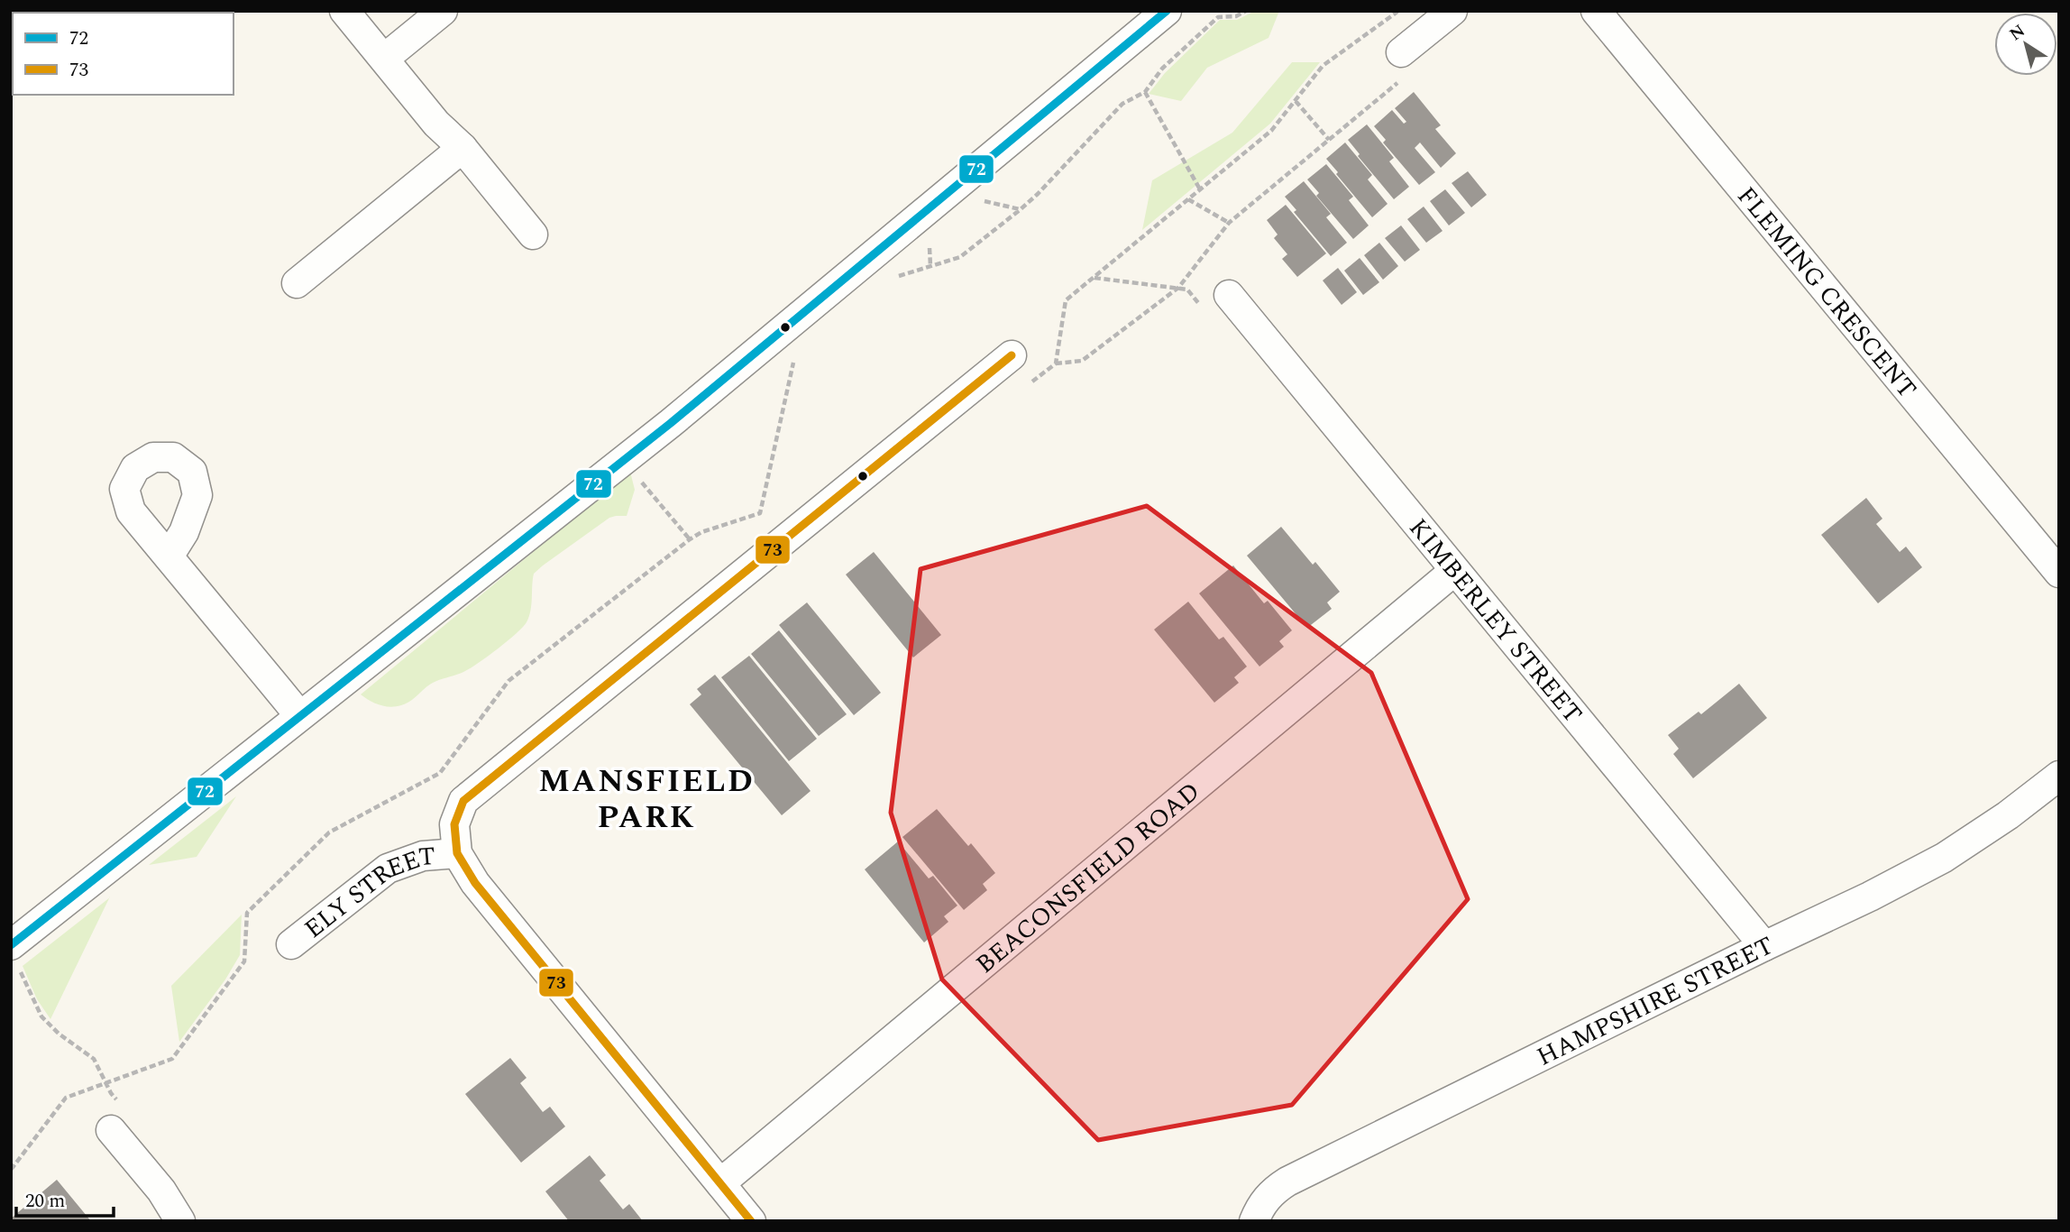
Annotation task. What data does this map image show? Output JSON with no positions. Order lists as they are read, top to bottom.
{
  "streets": {
    "street": [
      "FLEMING CRESCENT",
      "KIMBERLEY STREET",
      "BEACONSFIELD ROAD",
      "ELY STREET",
      "HAMPSHIRE STREET"
    ]
  },
  "crossings": [
    ["KIMBERLEY STREET", "BEACONSFIELD ROAD"],
    ["KIMBERLEY STREET", "HAMPSHIRE STREET"]
  ],
  "districts": ["MANSFIELD PARK"],
  "lines": ["transit line 72", "transit line 73"],
  "legend": ["72", "73"],
  "scale_bar": "20 m",
  "north": "top left"
}
